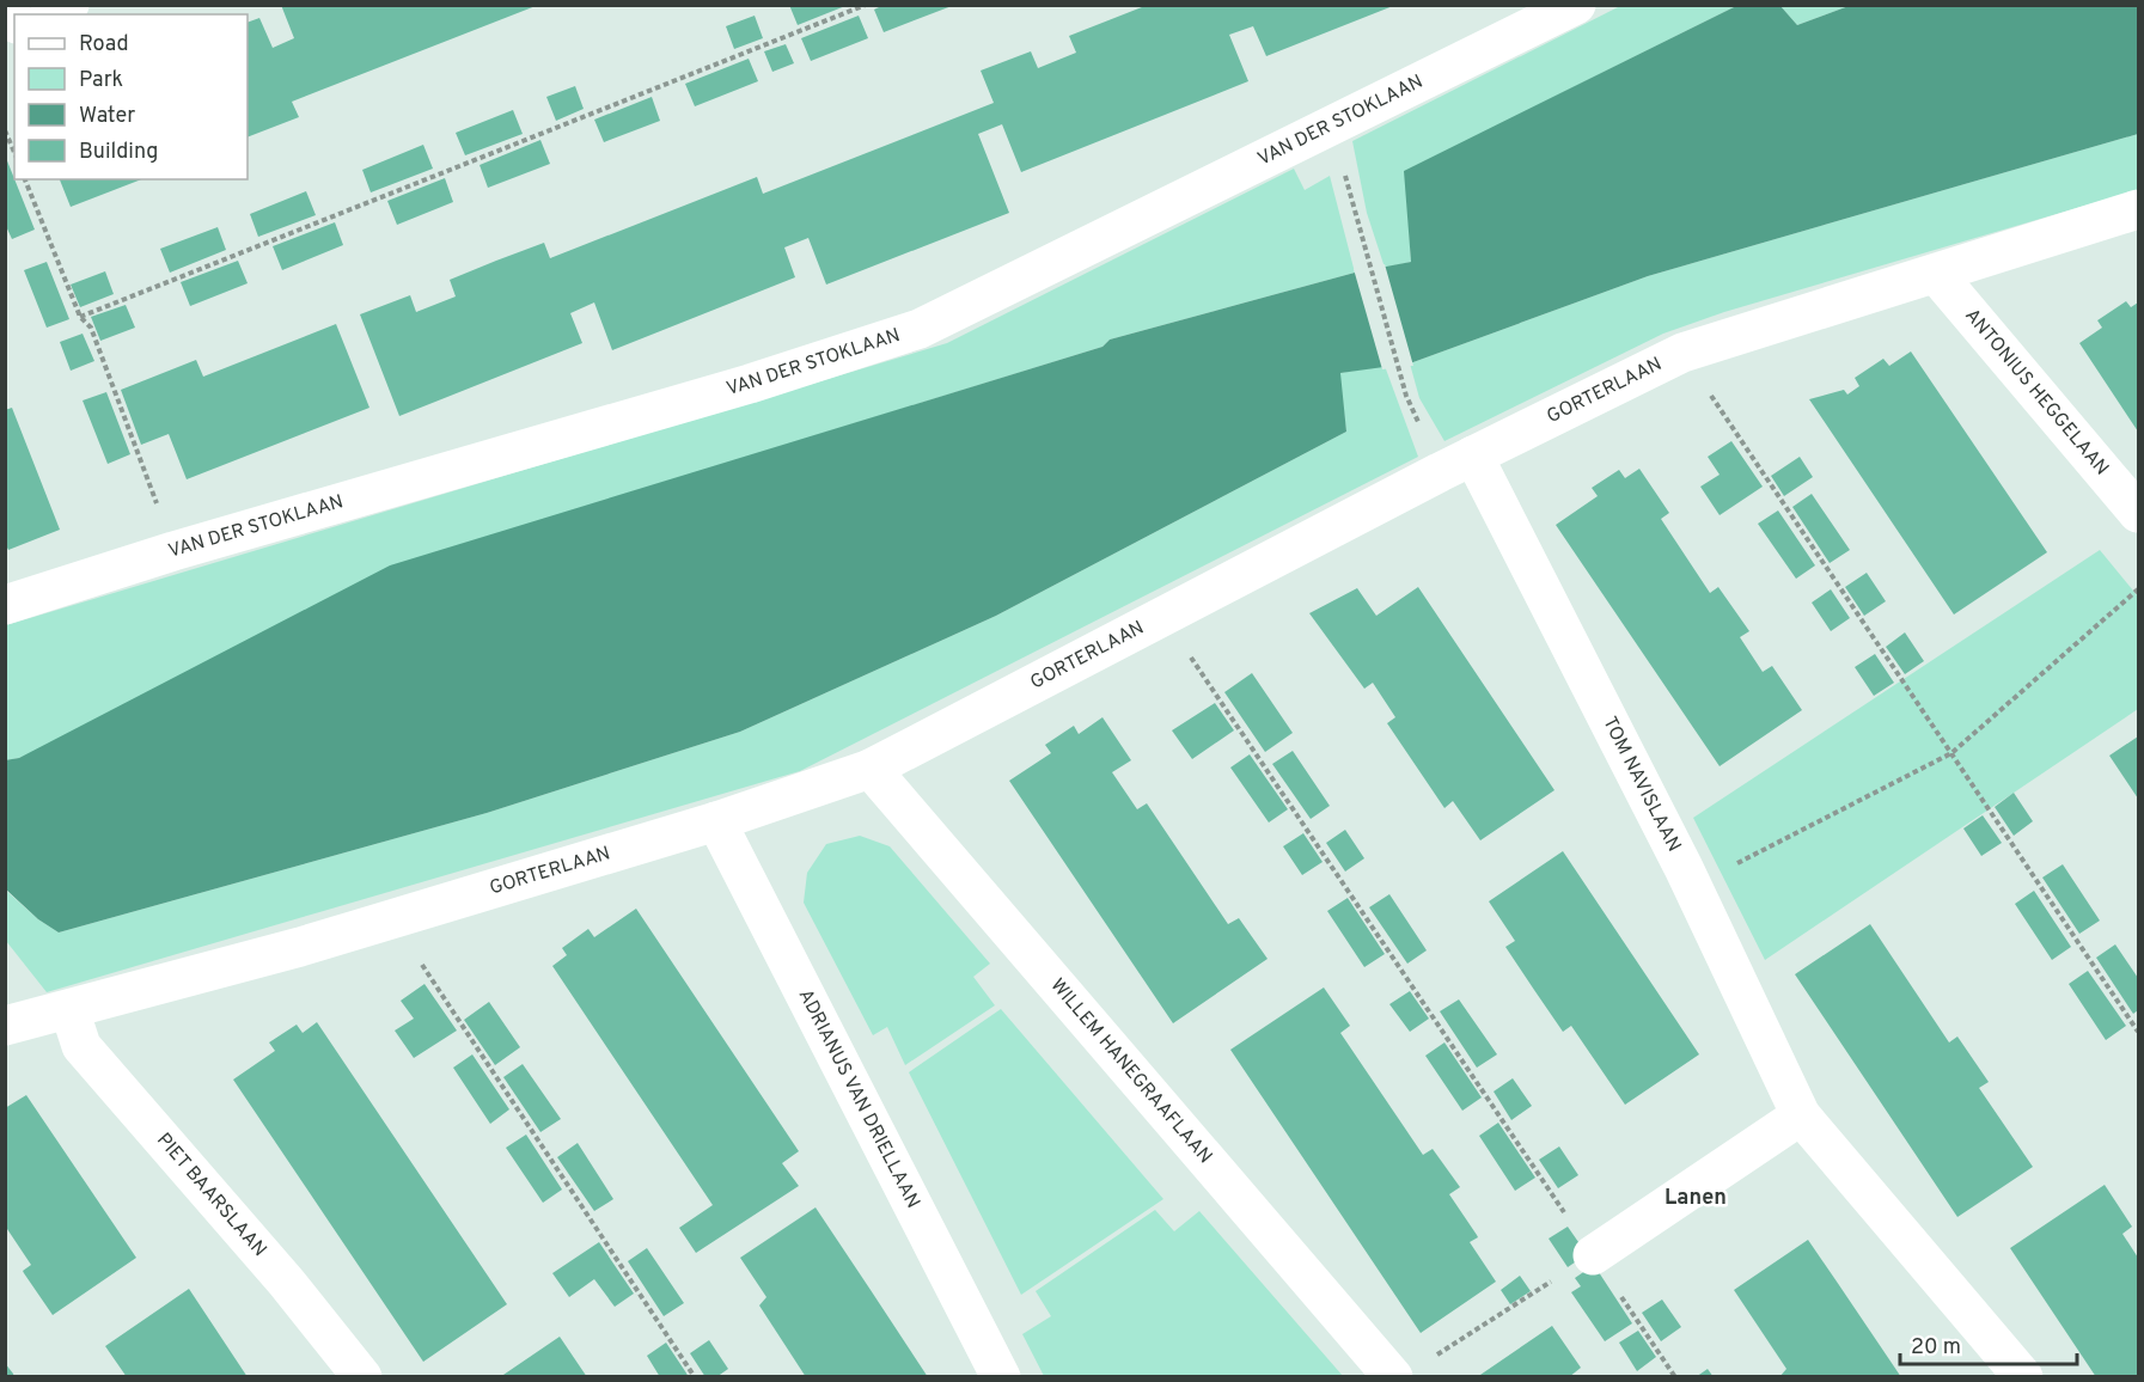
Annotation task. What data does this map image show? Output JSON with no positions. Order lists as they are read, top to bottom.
{
  "streets": {
    "street": [
      "VAN DER STOKLAAN",
      "GORTERLAAN",
      "ANTONIUS HEGGELAAN",
      "TOM NAVISLAAN",
      "WILLEM HANEGRAAFLAAN",
      "ADRIANUS VAN DRIELLAAN",
      "PIET BAARSLAAN"
    ]
  },
  "crossings": [
    ["GORTERLAAN", "ANTONIUS HEGGELAAN"],
    ["GORTERLAAN", "TOM NAVISLAAN"],
    ["GORTERLAAN", "WILLEM HANEGRAAFLAAN"],
    ["GORTERLAAN", "ADRIANUS VAN DRIELLAAN"],
    ["GORTERLAAN", "PIET BAARSLAAN"]
  ],
  "districts": ["Lanen"],
  "legend": [
    "Road",
    "Park",
    "Water",
    "Building"
  ],
  "scale_bar": "20 m"
}
